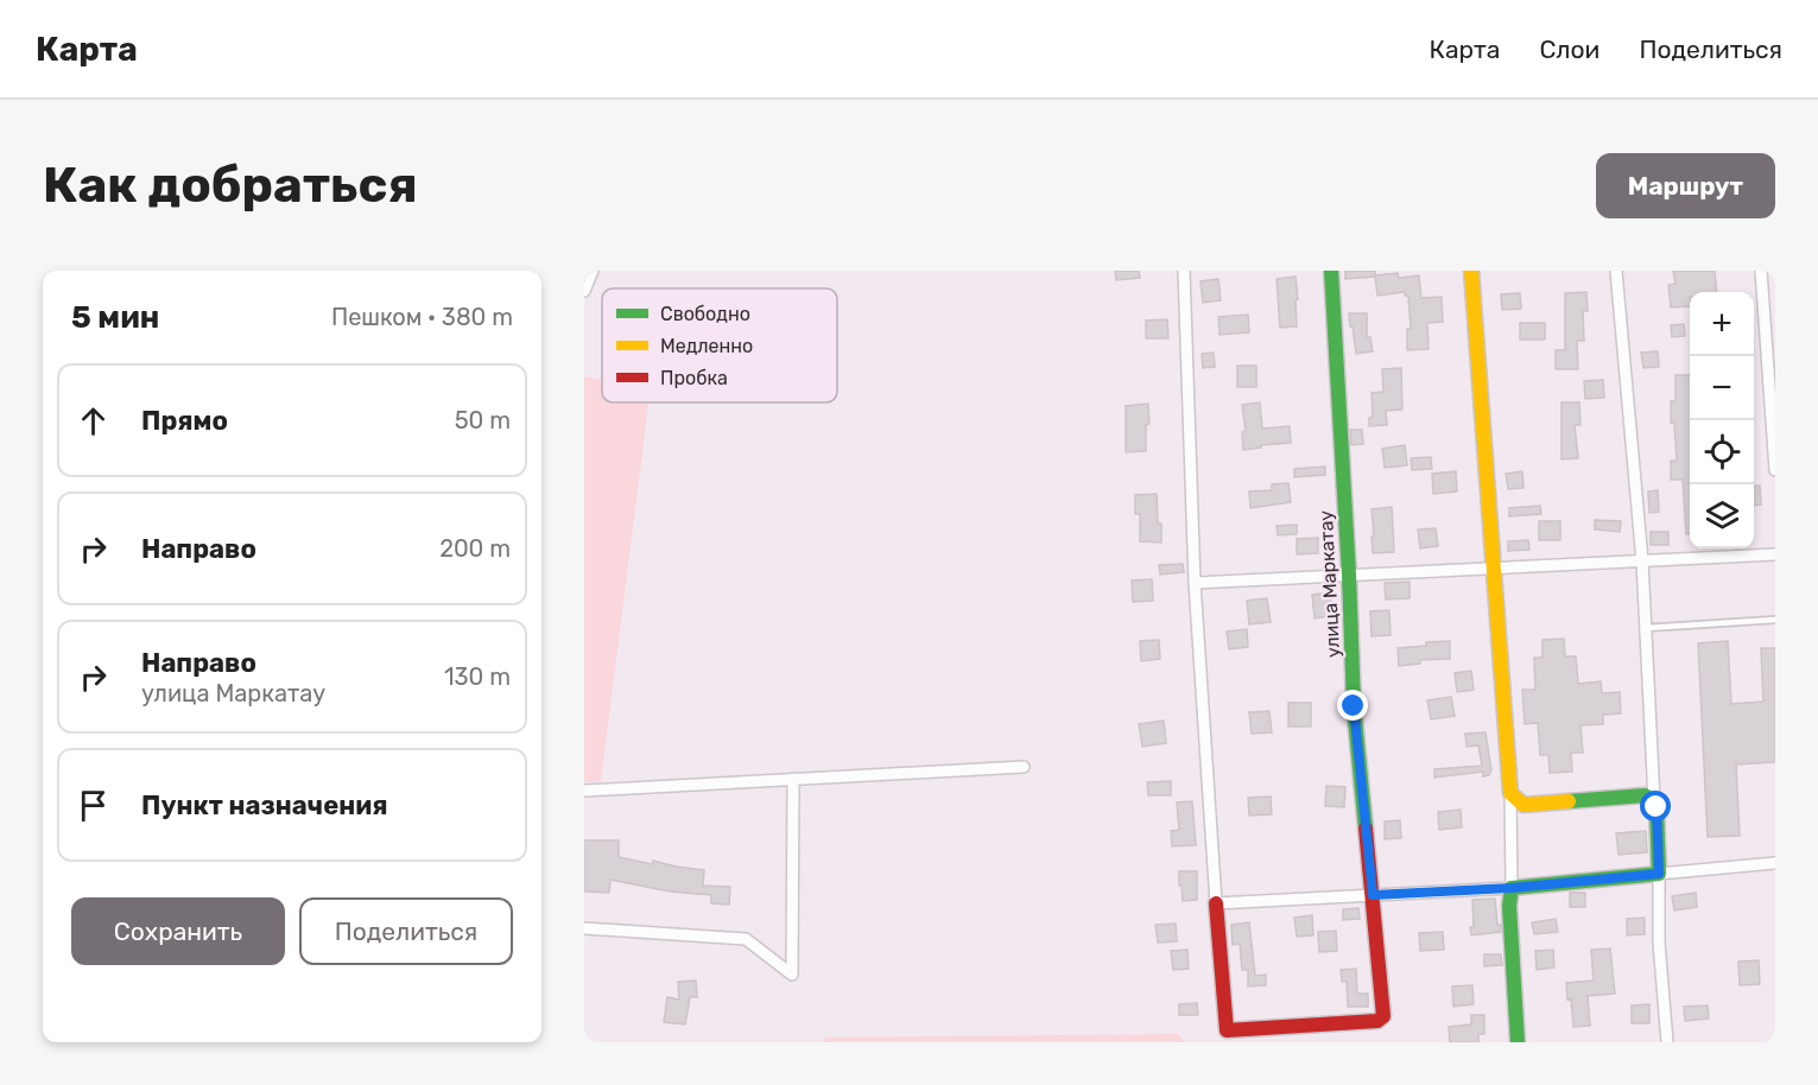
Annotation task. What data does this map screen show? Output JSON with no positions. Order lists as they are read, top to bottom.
{
  "streets": {
    "street": ["улица Маркатау"]
  },
  "legend": ["Свободно", "Медленно", "Пробка"],
  "page": {
    "header": "Карта",
    "nav": ["Карта", "Слои", "Поделиться"],
    "buttons": [
      "Маршрут",
      ["Сохранить", "Поделиться"]
    ],
    "title": "Как добраться",
    "heading": ["5 мин", "Пешком · 380 m"],
    "map_buttons": ["+", "−"],
    "list": [
      ["Прямо", "50 m"],
      ["Направо", "200 m"],
      ["Направо", "улица Маркатау", "130 m"],
      "Пункт назначения"
    ]
  }
}
